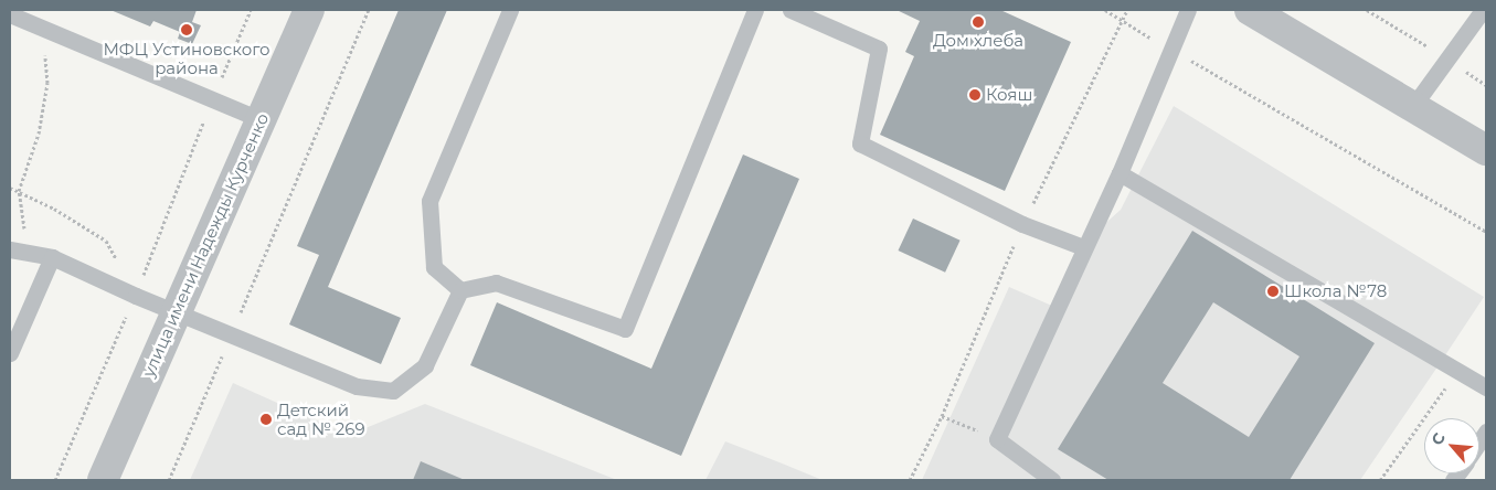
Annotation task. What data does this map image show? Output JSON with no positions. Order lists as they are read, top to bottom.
{
  "streets": {
    "street": ["улица имени Надежды Курченко"]
  },
  "places": [
    "Дом хлеба",
    "МФЦ Устиновского района",
    "Кояш",
    "Школа №78",
    "Детский сад № 269"
  ],
  "north": "top left"
}
